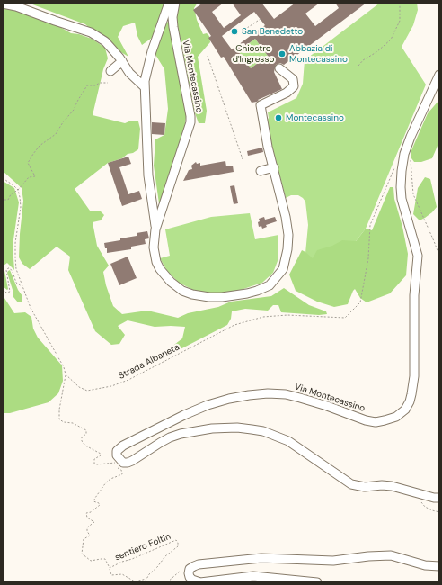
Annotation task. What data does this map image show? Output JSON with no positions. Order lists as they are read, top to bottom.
{
  "streets": {
    "street": ["Via Montecassino"],
    "path": ["Strada Albaneta", "sentiero Foltin"]
  },
  "crossings": [
    ["Via Montecassino", "sentiero Foltin"]
  ],
  "parks": ["Chiostro d'Ingresso"],
  "places": ["San Benedetto", "Abbazia di Montecassino", "Montecassino"]
}
